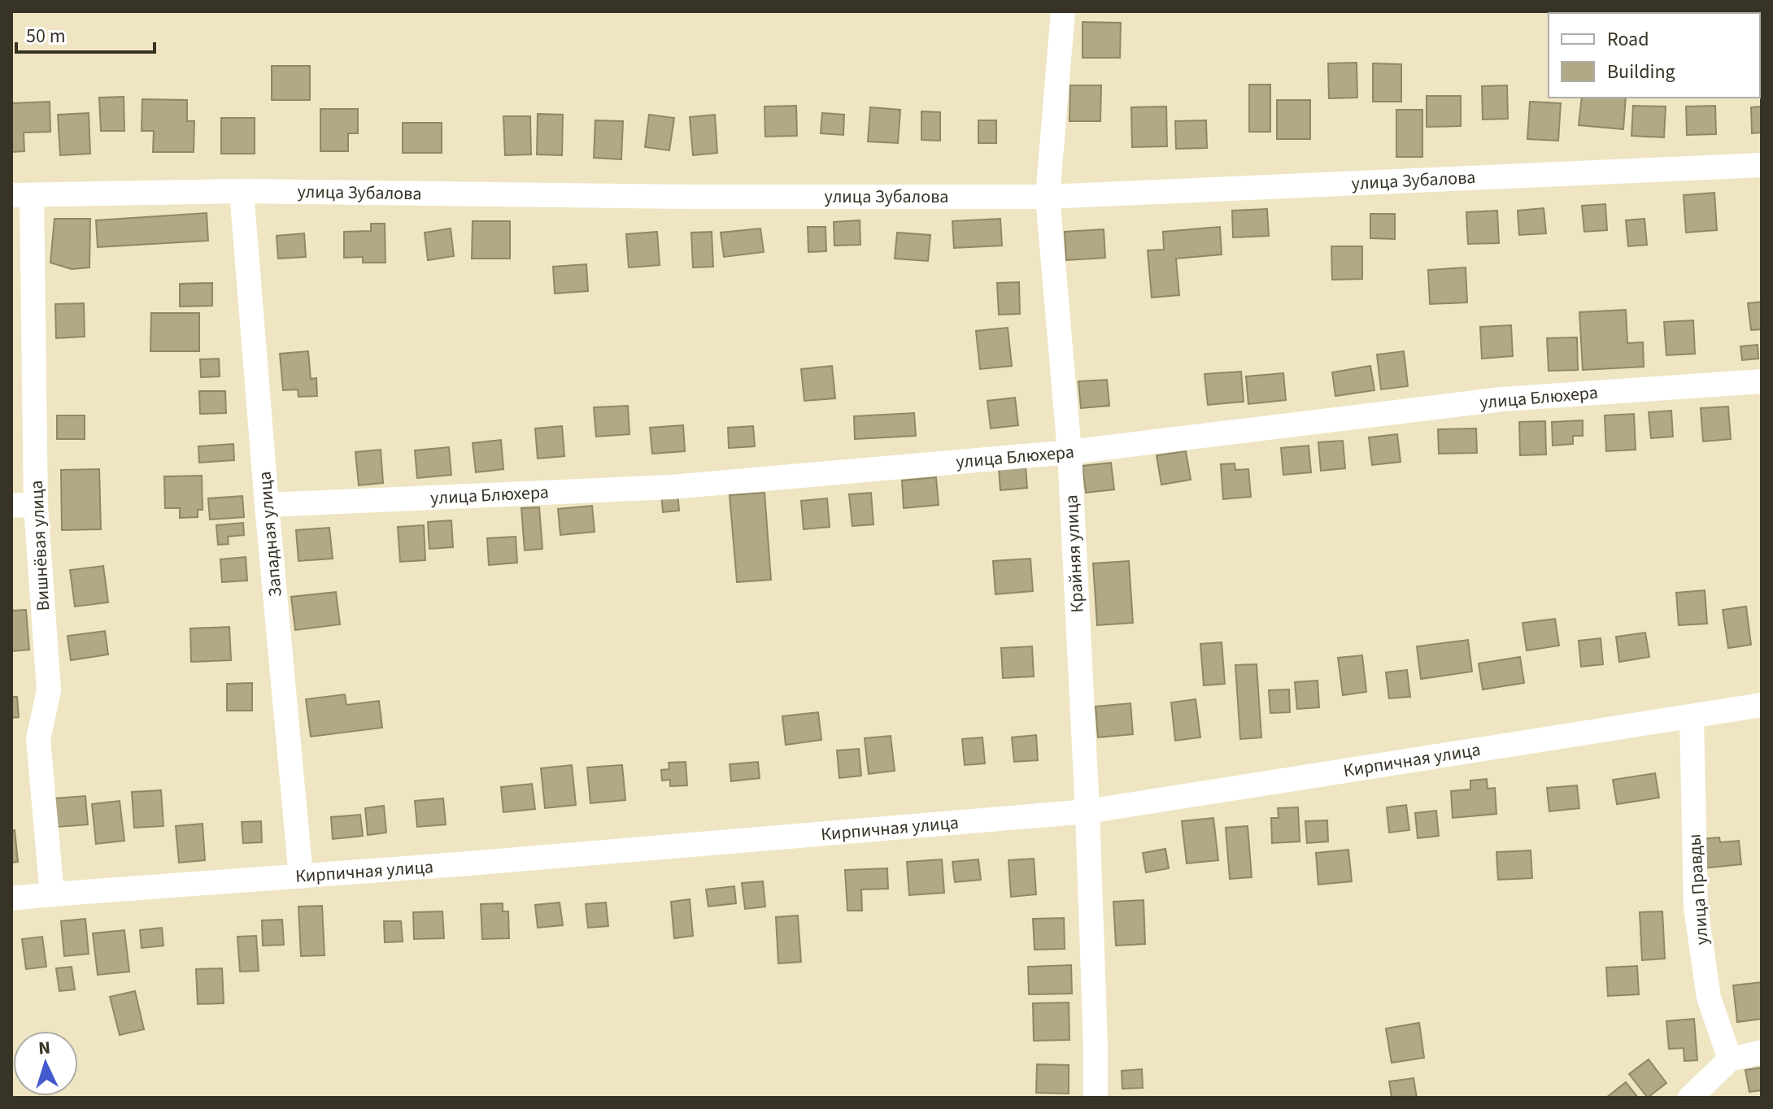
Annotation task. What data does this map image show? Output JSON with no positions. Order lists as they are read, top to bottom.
{
  "streets": {
    "street": [
      "улица Зубалова",
      "улица Блюхера",
      "Западная улица",
      "Вишнёвая улица",
      "Крайняя улица",
      "Кирпичная улица",
      "улица Правды"
    ]
  },
  "crossings": [
    ["улица Зубалова", "Западная улица"],
    ["улица Зубалова", "Вишнёвая улица"],
    ["улица Зубалова", "Крайняя улица"],
    ["улица Блюхера", "Западная улица"],
    ["улица Блюхера", "Крайняя улица"],
    ["Западная улица", "Кирпичная улица"],
    ["Вишнёвая улица", "Кирпичная улица"],
    ["Крайняя улица", "Кирпичная улица"],
    ["Кирпичная улица", "улица Правды"]
  ],
  "legend": ["Road", "Building"],
  "scale_bar": "50 m",
  "north": "top"
}
